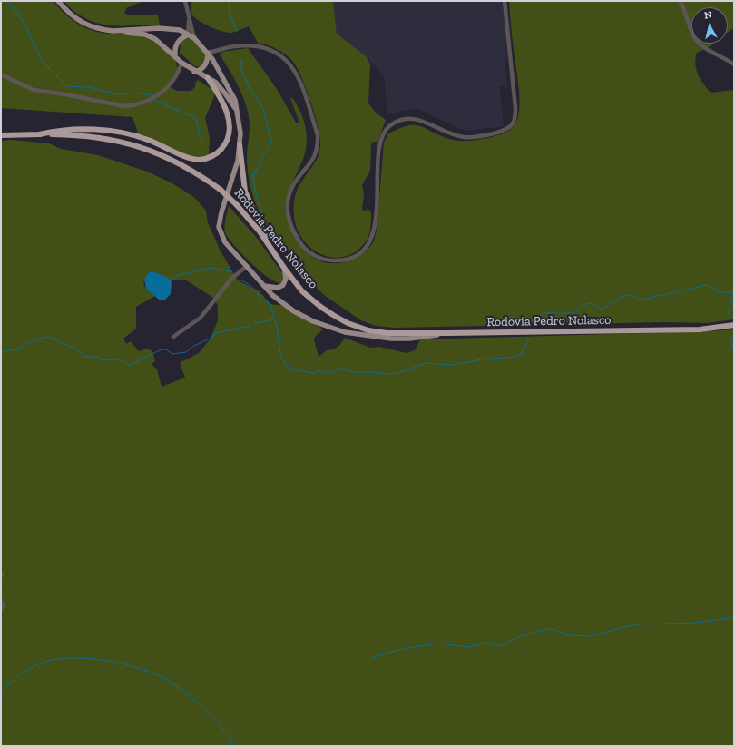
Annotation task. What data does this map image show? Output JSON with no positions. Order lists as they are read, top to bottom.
{
  "streets": {
    "highway": ["Rodovia Pedro Nolasco"]
  },
  "north": "top"
}
